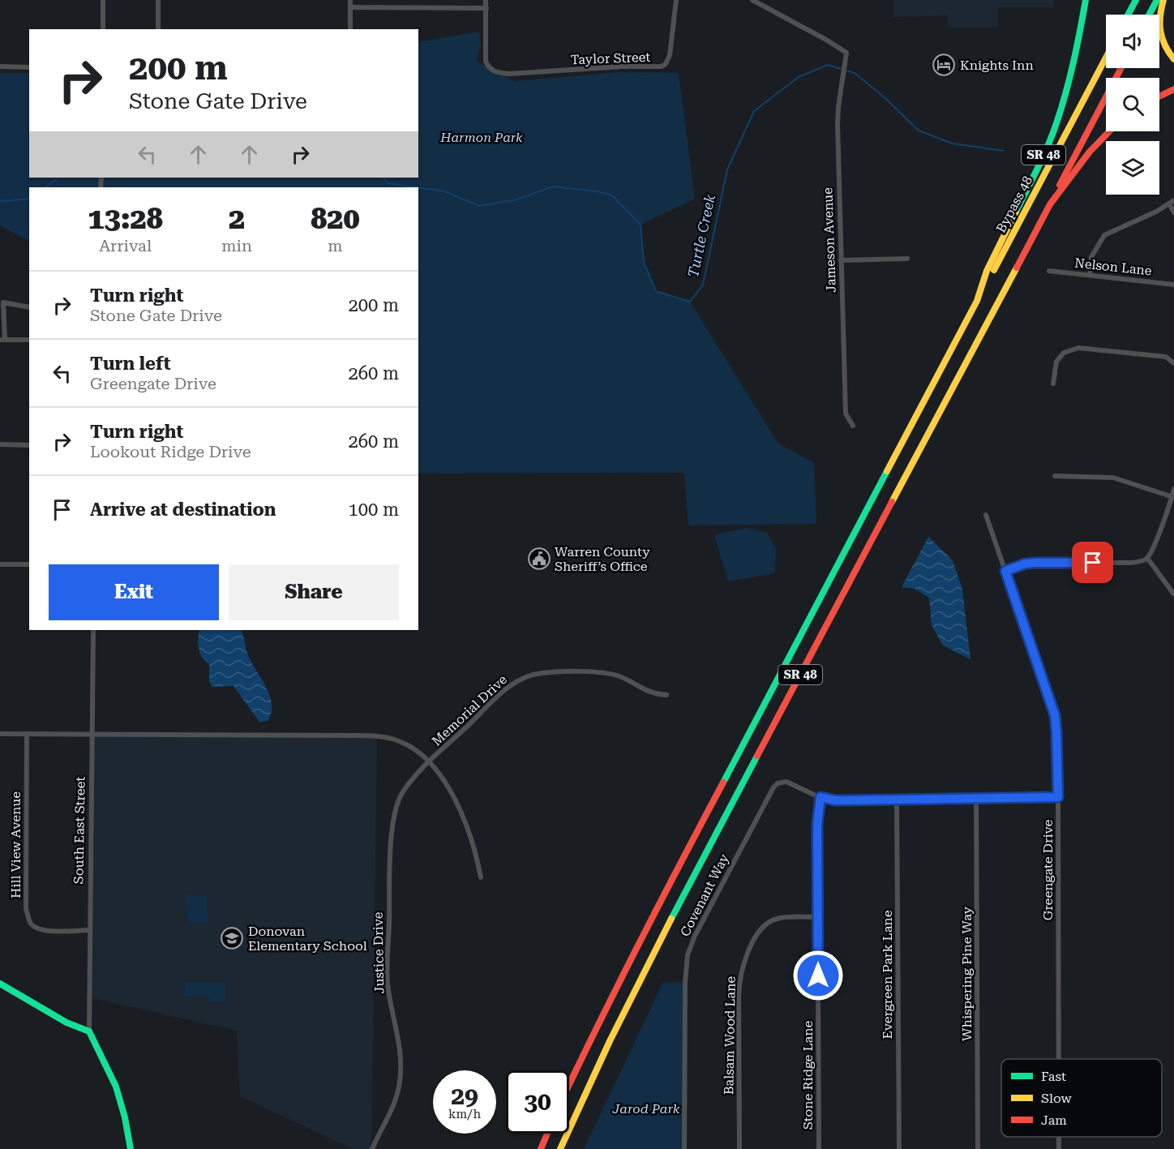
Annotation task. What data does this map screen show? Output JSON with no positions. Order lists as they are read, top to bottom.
{
  "streets": {
    "main road": ["SR 48", "Bypass 48"],
    "street": [
      "Taylor Street",
      "Jameson Avenue",
      "Nelson Lane",
      "Memorial Drive",
      "South East Street",
      "Hill View Avenue",
      "Greengate Drive",
      "Covenant Way",
      "Justice Drive",
      "Whispering Pine Way",
      "Evergreen Park Lane",
      "Balsam Wood Lane",
      "Stone Ridge Lane"
    ]
  },
  "crossings": [
    ["SR 48", "Bypass 48"],
    ["Memorial Drive", "Justice Drive"],
    ["South East Street", "Hill View Avenue"],
    ["Covenant Way", "Stone Ridge Lane"],
    ["Balsam Wood Lane", "Stone Ridge Lane"]
  ],
  "water": ["Turtle Creek"],
  "parks": ["Harmon Park", "Jarod Park"],
  "places": {
    "hotel": ["Knights Inn"],
    "public building": ["Warren County Sheriff’s Office"],
    "school or university": ["Donovan Elementary School"]
  },
  "legend": ["Fast", "Slow", "Jam"],
  "page": {
    "turn": ["200 m", "Stone Gate Drive"],
    "eta": [
      "13:28",
      "Arrival",
      "2",
      "min",
      "820",
      "m"
    ],
    "list": [
      {
        "name": "Turn right",
        "note": "Stone Gate Drive",
        "value": "200 m"
      },
      {
        "name": "Turn left",
        "note": "Greengate Drive",
        "value": "260 m"
      },
      {
        "name": "Turn right",
        "note": "Lookout Ridge Drive",
        "value": "260 m"
      },
      {
        "name": "Arrive at destination",
        "value": "100 m"
      }
    ],
    "buttons": ["Exit", "Share"],
    "speed": "29 km/h",
    "limit": "30"
  }
}
